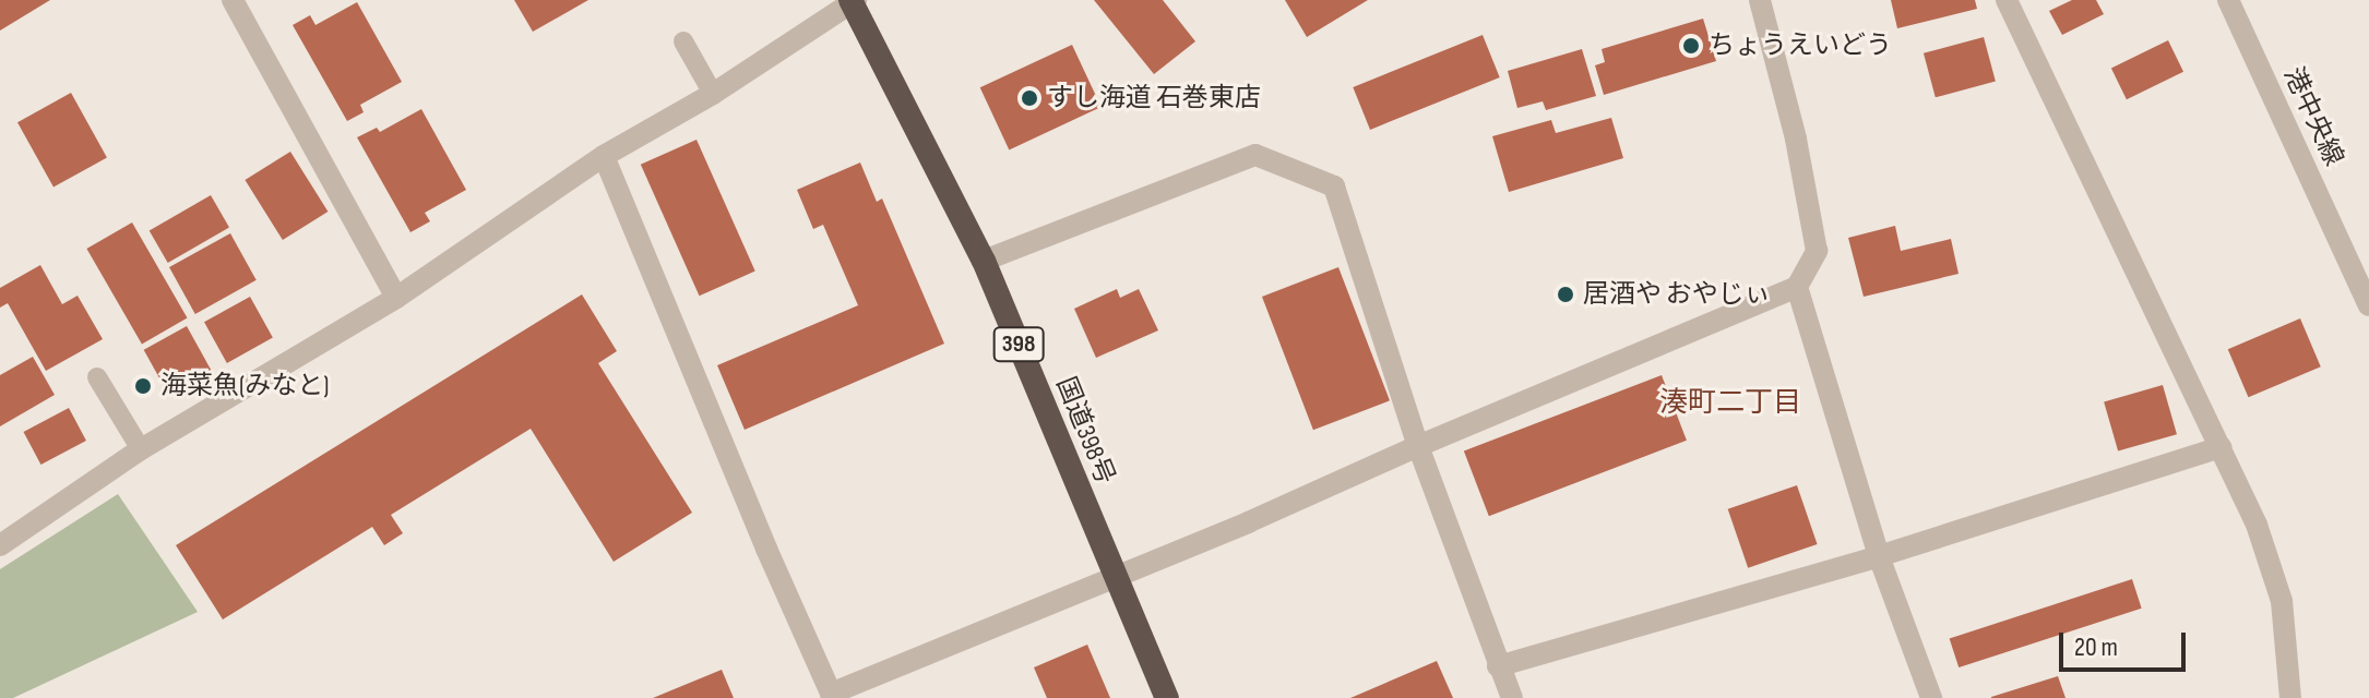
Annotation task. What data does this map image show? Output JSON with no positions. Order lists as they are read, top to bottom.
{
  "streets": {
    "highway": ["398", "国道398号"],
    "street": ["港中央線"]
  },
  "districts": ["湊町二丁目"],
  "places": [
    "ちょうえいどう",
    "すし海道 石巻東店",
    "居酒や おやじぃ",
    "海菜魚(みなと)"
  ],
  "scale_bar": "20 m"
}
